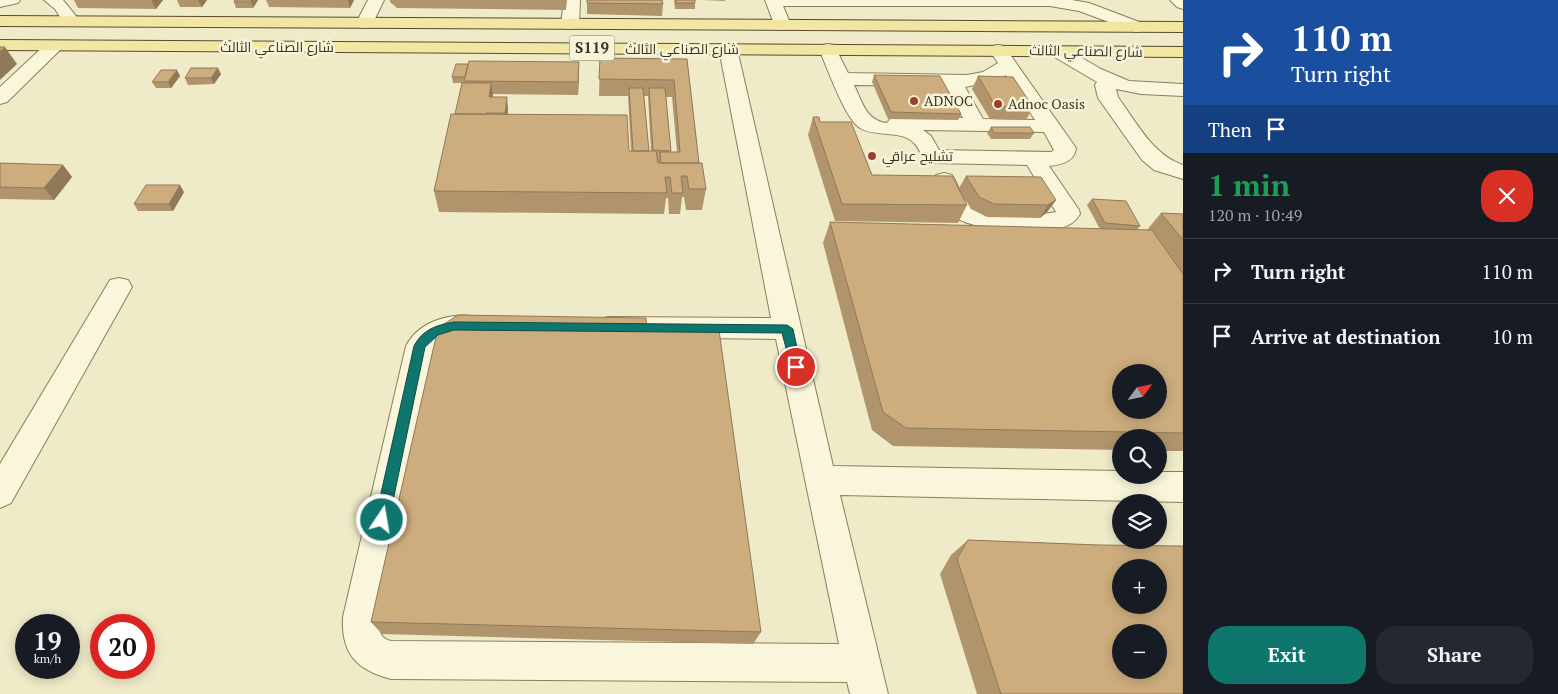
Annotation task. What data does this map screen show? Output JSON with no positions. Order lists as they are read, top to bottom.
{
  "streets": {
    "main road": ["شارع الصناعي الثالث", "S119"]
  },
  "places": ["ADNOC", "Adnoc Oasis", "تشليح عراقي"],
  "north": "top right",
  "page": {
    "turn": ["110 m", "Turn right"],
    "then": "Then",
    "heading": ["1 min", "120 m · 10:49"],
    "list": [
      {
        "name": "Turn right",
        "value": "110 m"
      },
      {
        "name": "Arrive at destination",
        "value": "10 m"
      }
    ],
    "map_buttons": ["+", "−"],
    "speed": "19 km/h",
    "limit": "20",
    "buttons": ["Exit", "Share"]
  }
}
